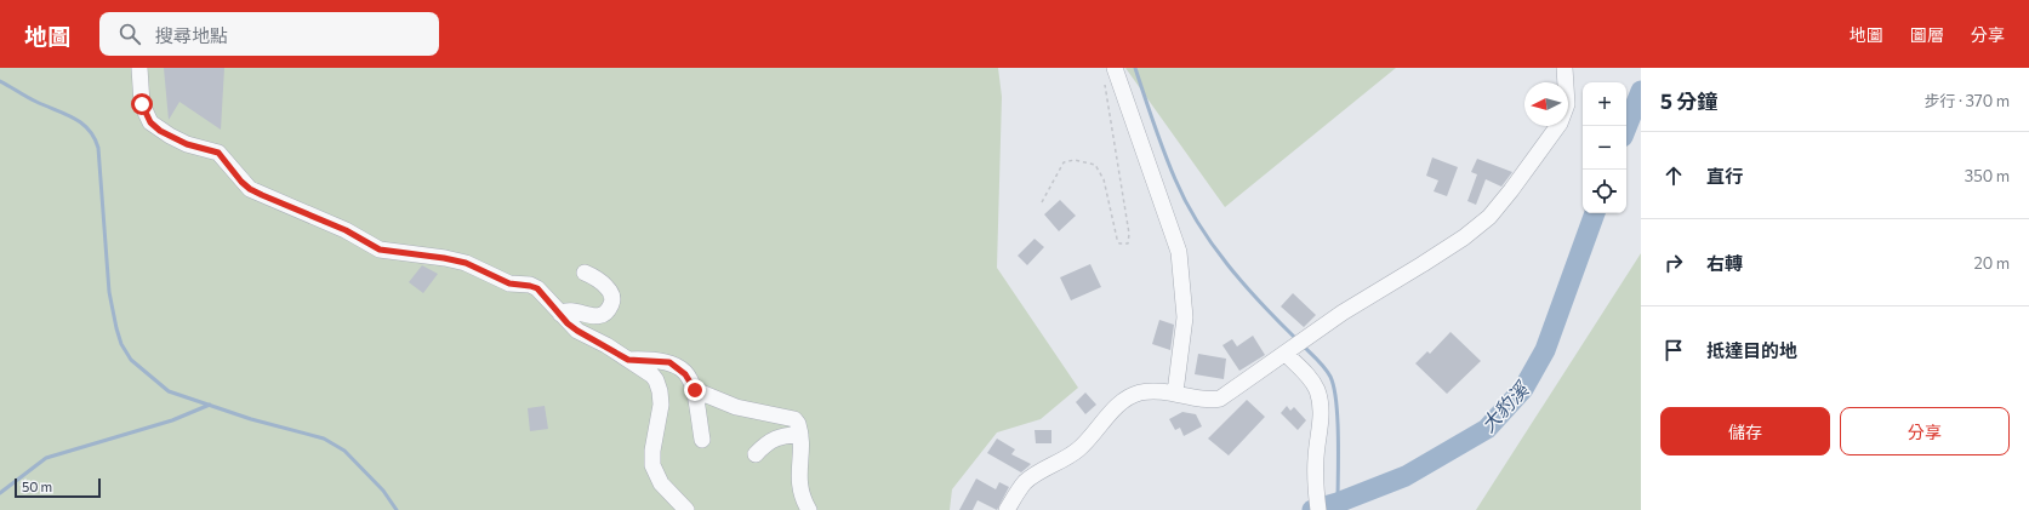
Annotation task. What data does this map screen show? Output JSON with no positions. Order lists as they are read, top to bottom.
{
  "water": ["大豹溪"],
  "scale_bar": "50 m",
  "north": "left",
  "page": {
    "header": "地圖",
    "search": "搜尋地點",
    "nav": ["地圖", "圖層", "分享"],
    "heading": ["5 分鐘", "步行 · 370 m"],
    "map_buttons": ["+", "−"],
    "list": [
      ["直行", "350 m"],
      ["右轉", "20 m"],
      "抵達目的地"
    ],
    "buttons": ["儲存", "分享"],
    "scale": "50 m"
  }
}
